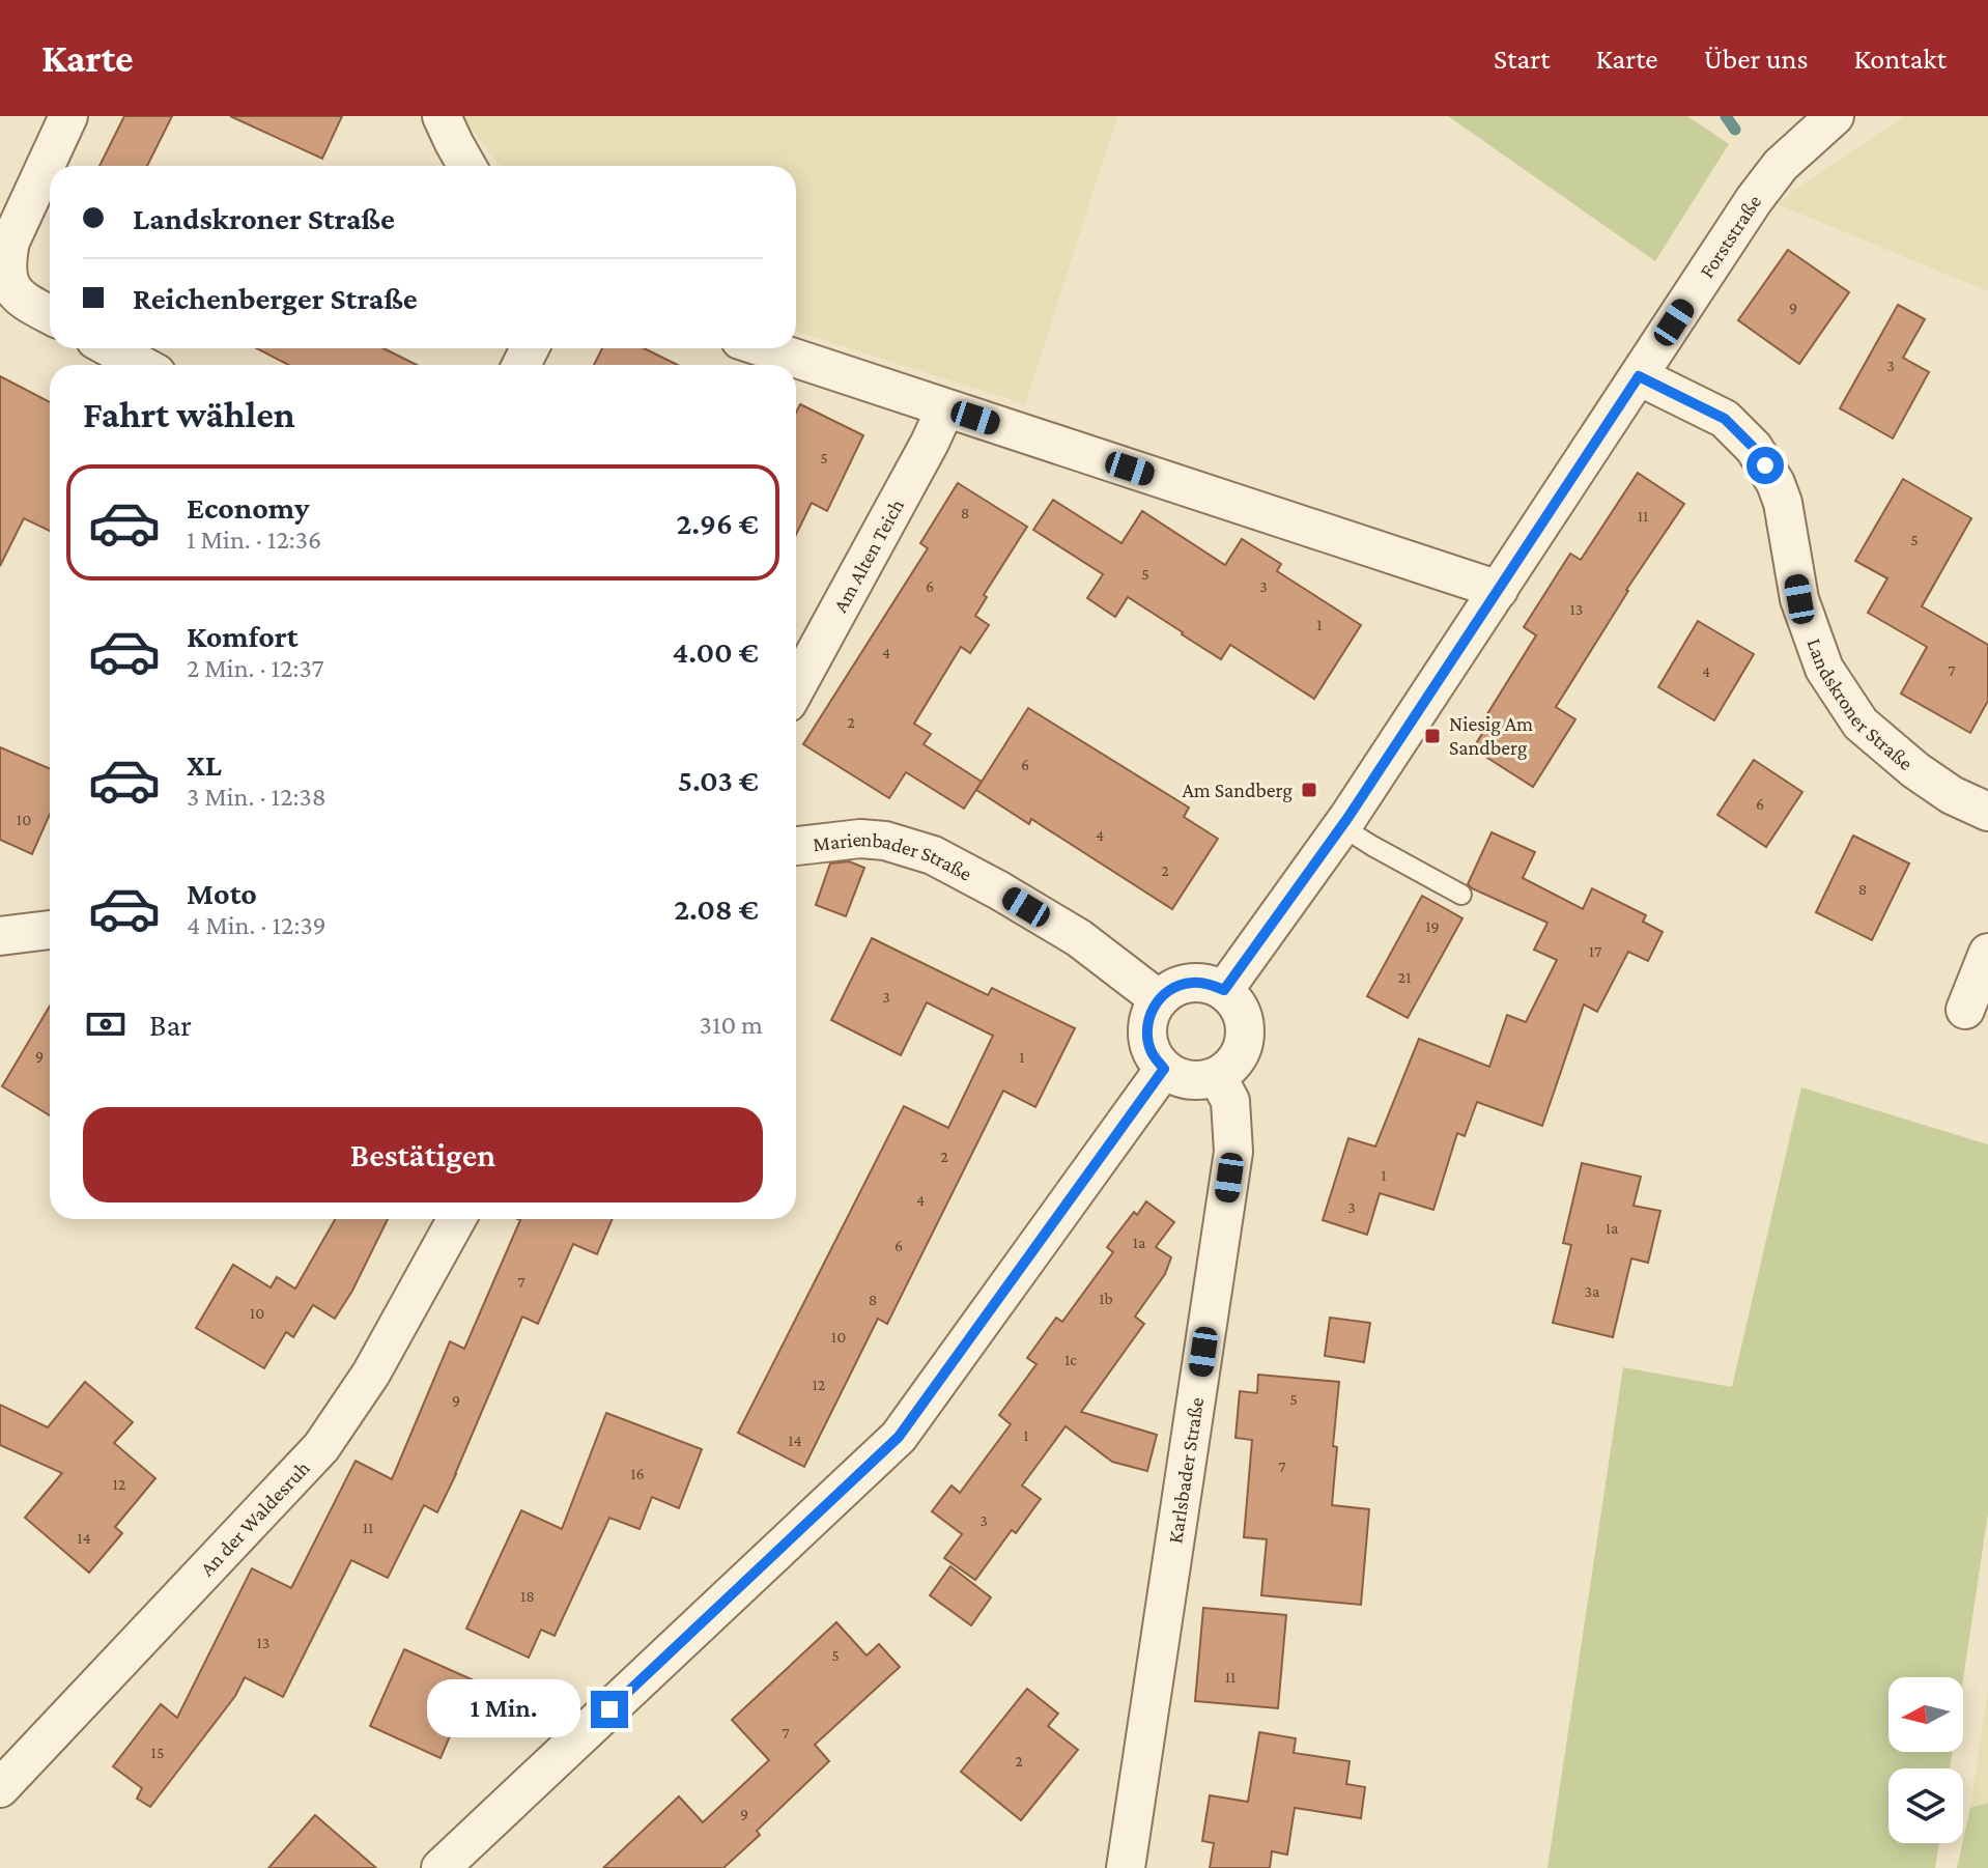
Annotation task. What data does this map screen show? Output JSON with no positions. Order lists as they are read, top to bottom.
{
  "streets": {
    "street": [
      "Forststraße",
      "Am Alten Teich",
      "Landskroner Straße",
      "Marienbader Straße",
      "Karlsbader Straße",
      "An der Waldesruh"
    ]
  },
  "crossings": [
    ["Forststraße", "Landskroner Straße"],
    ["Forststraße", "Marienbader Straße"],
    ["Forststraße", "Karlsbader Straße"],
    ["Marienbader Straße", "Karlsbader Straße"]
  ],
  "places": {
    "transit": ["Niesig Am Sandberg", "Am Sandberg"]
  },
  "house_numbers": [
    "9",
    "3",
    "5",
    "8",
    "11",
    "5",
    "5",
    "6",
    "3",
    "13",
    "1",
    "4",
    "7",
    "4",
    "2",
    "6",
    "6",
    "10",
    "4",
    "2",
    "8",
    "19",
    "17",
    "21",
    "3",
    "9",
    "1",
    "2",
    "1",
    "4",
    "3",
    "1a",
    "1a",
    "6",
    "7",
    "3a",
    "1b",
    "8",
    "10",
    "10",
    "1c",
    "12",
    "5",
    "9",
    "1",
    "14",
    "7",
    "16",
    "12",
    "3",
    "11",
    "14",
    "18",
    "13",
    "5",
    "11",
    "7",
    "15",
    "2",
    "9"
  ],
  "north": "left",
  "page": {
    "header": "Karte",
    "nav": [
      "Start",
      "Karte",
      "Über uns",
      "Kontakt"
    ],
    "banner": ["Landskroner Straße", "Reichenberger Straße"],
    "heading": "Fahrt wählen",
    "list": [
      {
        "name": "Economy",
        "note": "1 Min. · 12:36",
        "value": "2.96 €"
      },
      {
        "name": "Komfort",
        "note": "2 Min. · 12:37",
        "value": "4.00 €"
      },
      {
        "name": "XL",
        "note": "3 Min. · 12:38",
        "value": "5.03 €"
      },
      {
        "name": "Moto",
        "note": "4 Min. · 12:39",
        "value": "2.08 €"
      }
    ],
    "pay": ["Bar", "310 m"],
    "buttons": "Bestätigen",
    "bubble": "1 Min."
  }
}
